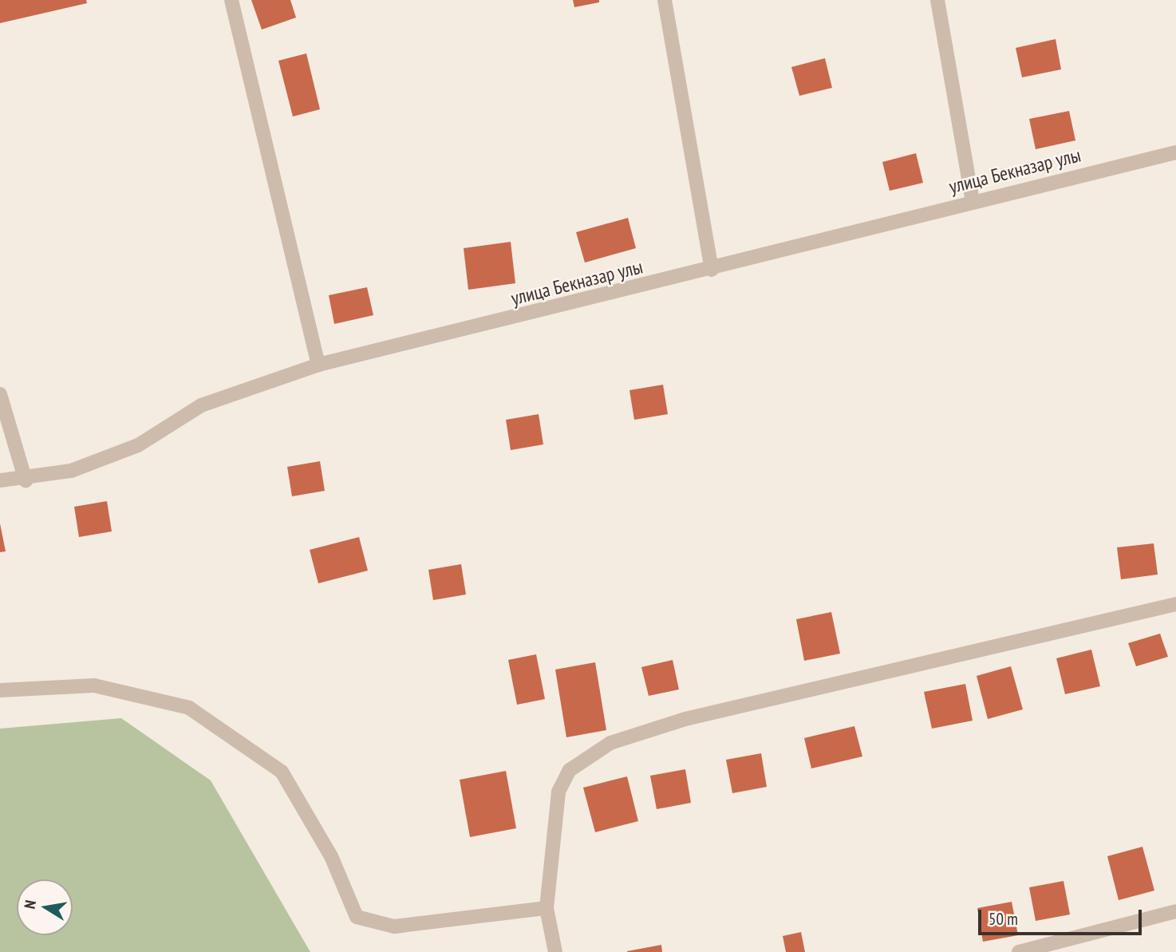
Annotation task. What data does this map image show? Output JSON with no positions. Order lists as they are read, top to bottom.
{
  "streets": {
    "street": ["улица Бекназар улы"]
  },
  "scale_bar": "50 m",
  "north": "left"
}
